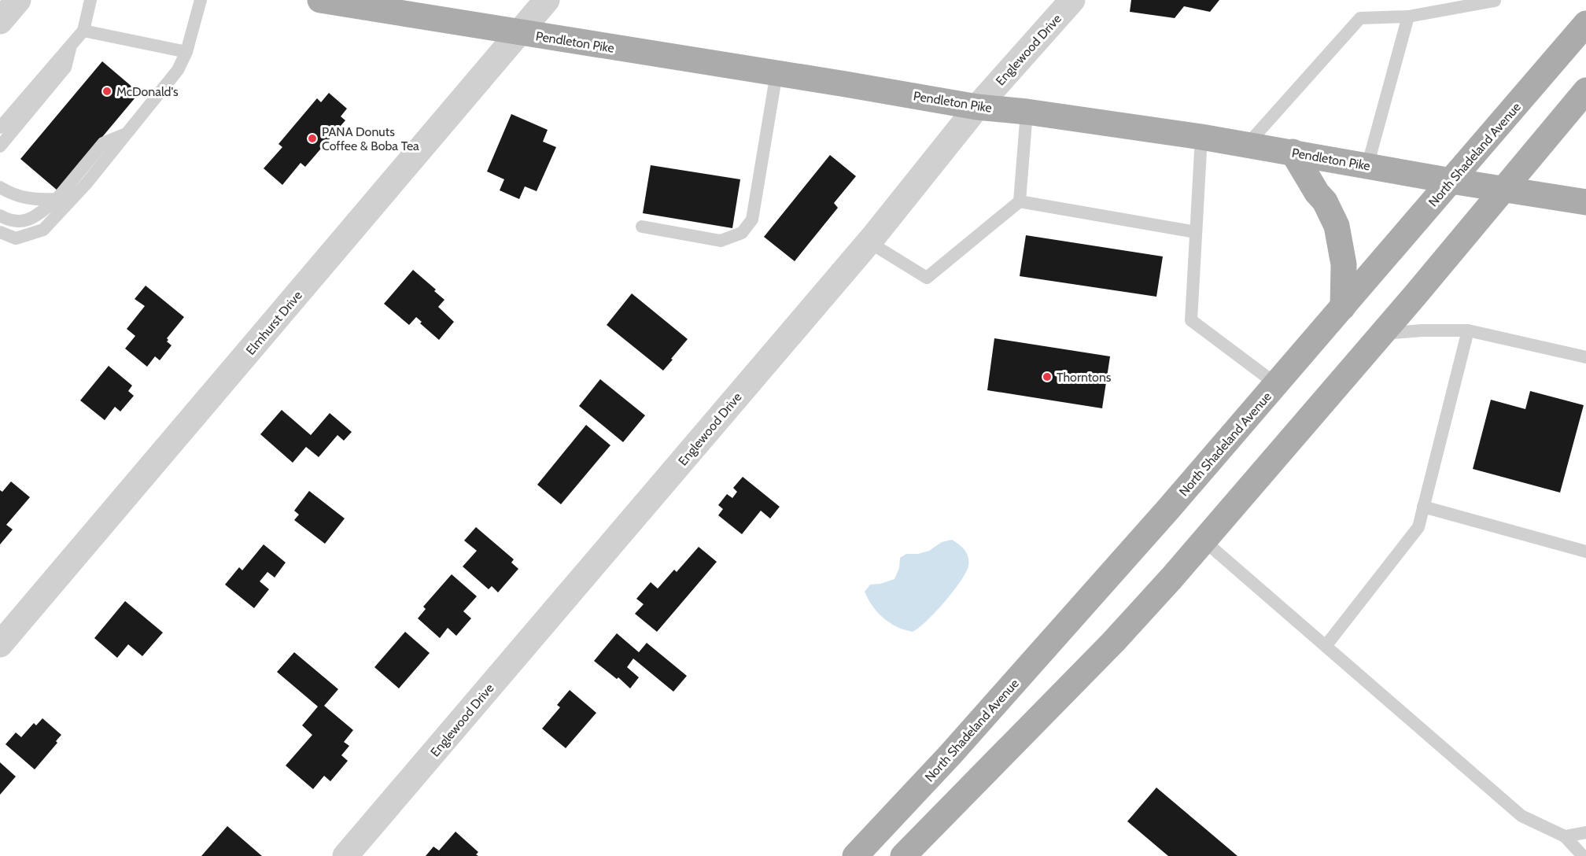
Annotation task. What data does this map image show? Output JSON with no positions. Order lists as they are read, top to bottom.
{
  "streets": {
    "main road": ["Pendleton Pike", "North Shadeland Avenue"],
    "street": ["Englewood Drive", "Elmhurst Drive"]
  },
  "crossings": [
    ["Pendleton Pike", "Englewood Drive"],
    ["Pendleton Pike", "North Shadeland Avenue"],
    ["Pendleton Pike", "Elmhurst Drive"]
  ],
  "places": ["McDonald's", "PANA Donuts Coffee & Boba Tea", "Thorntons"]
}
